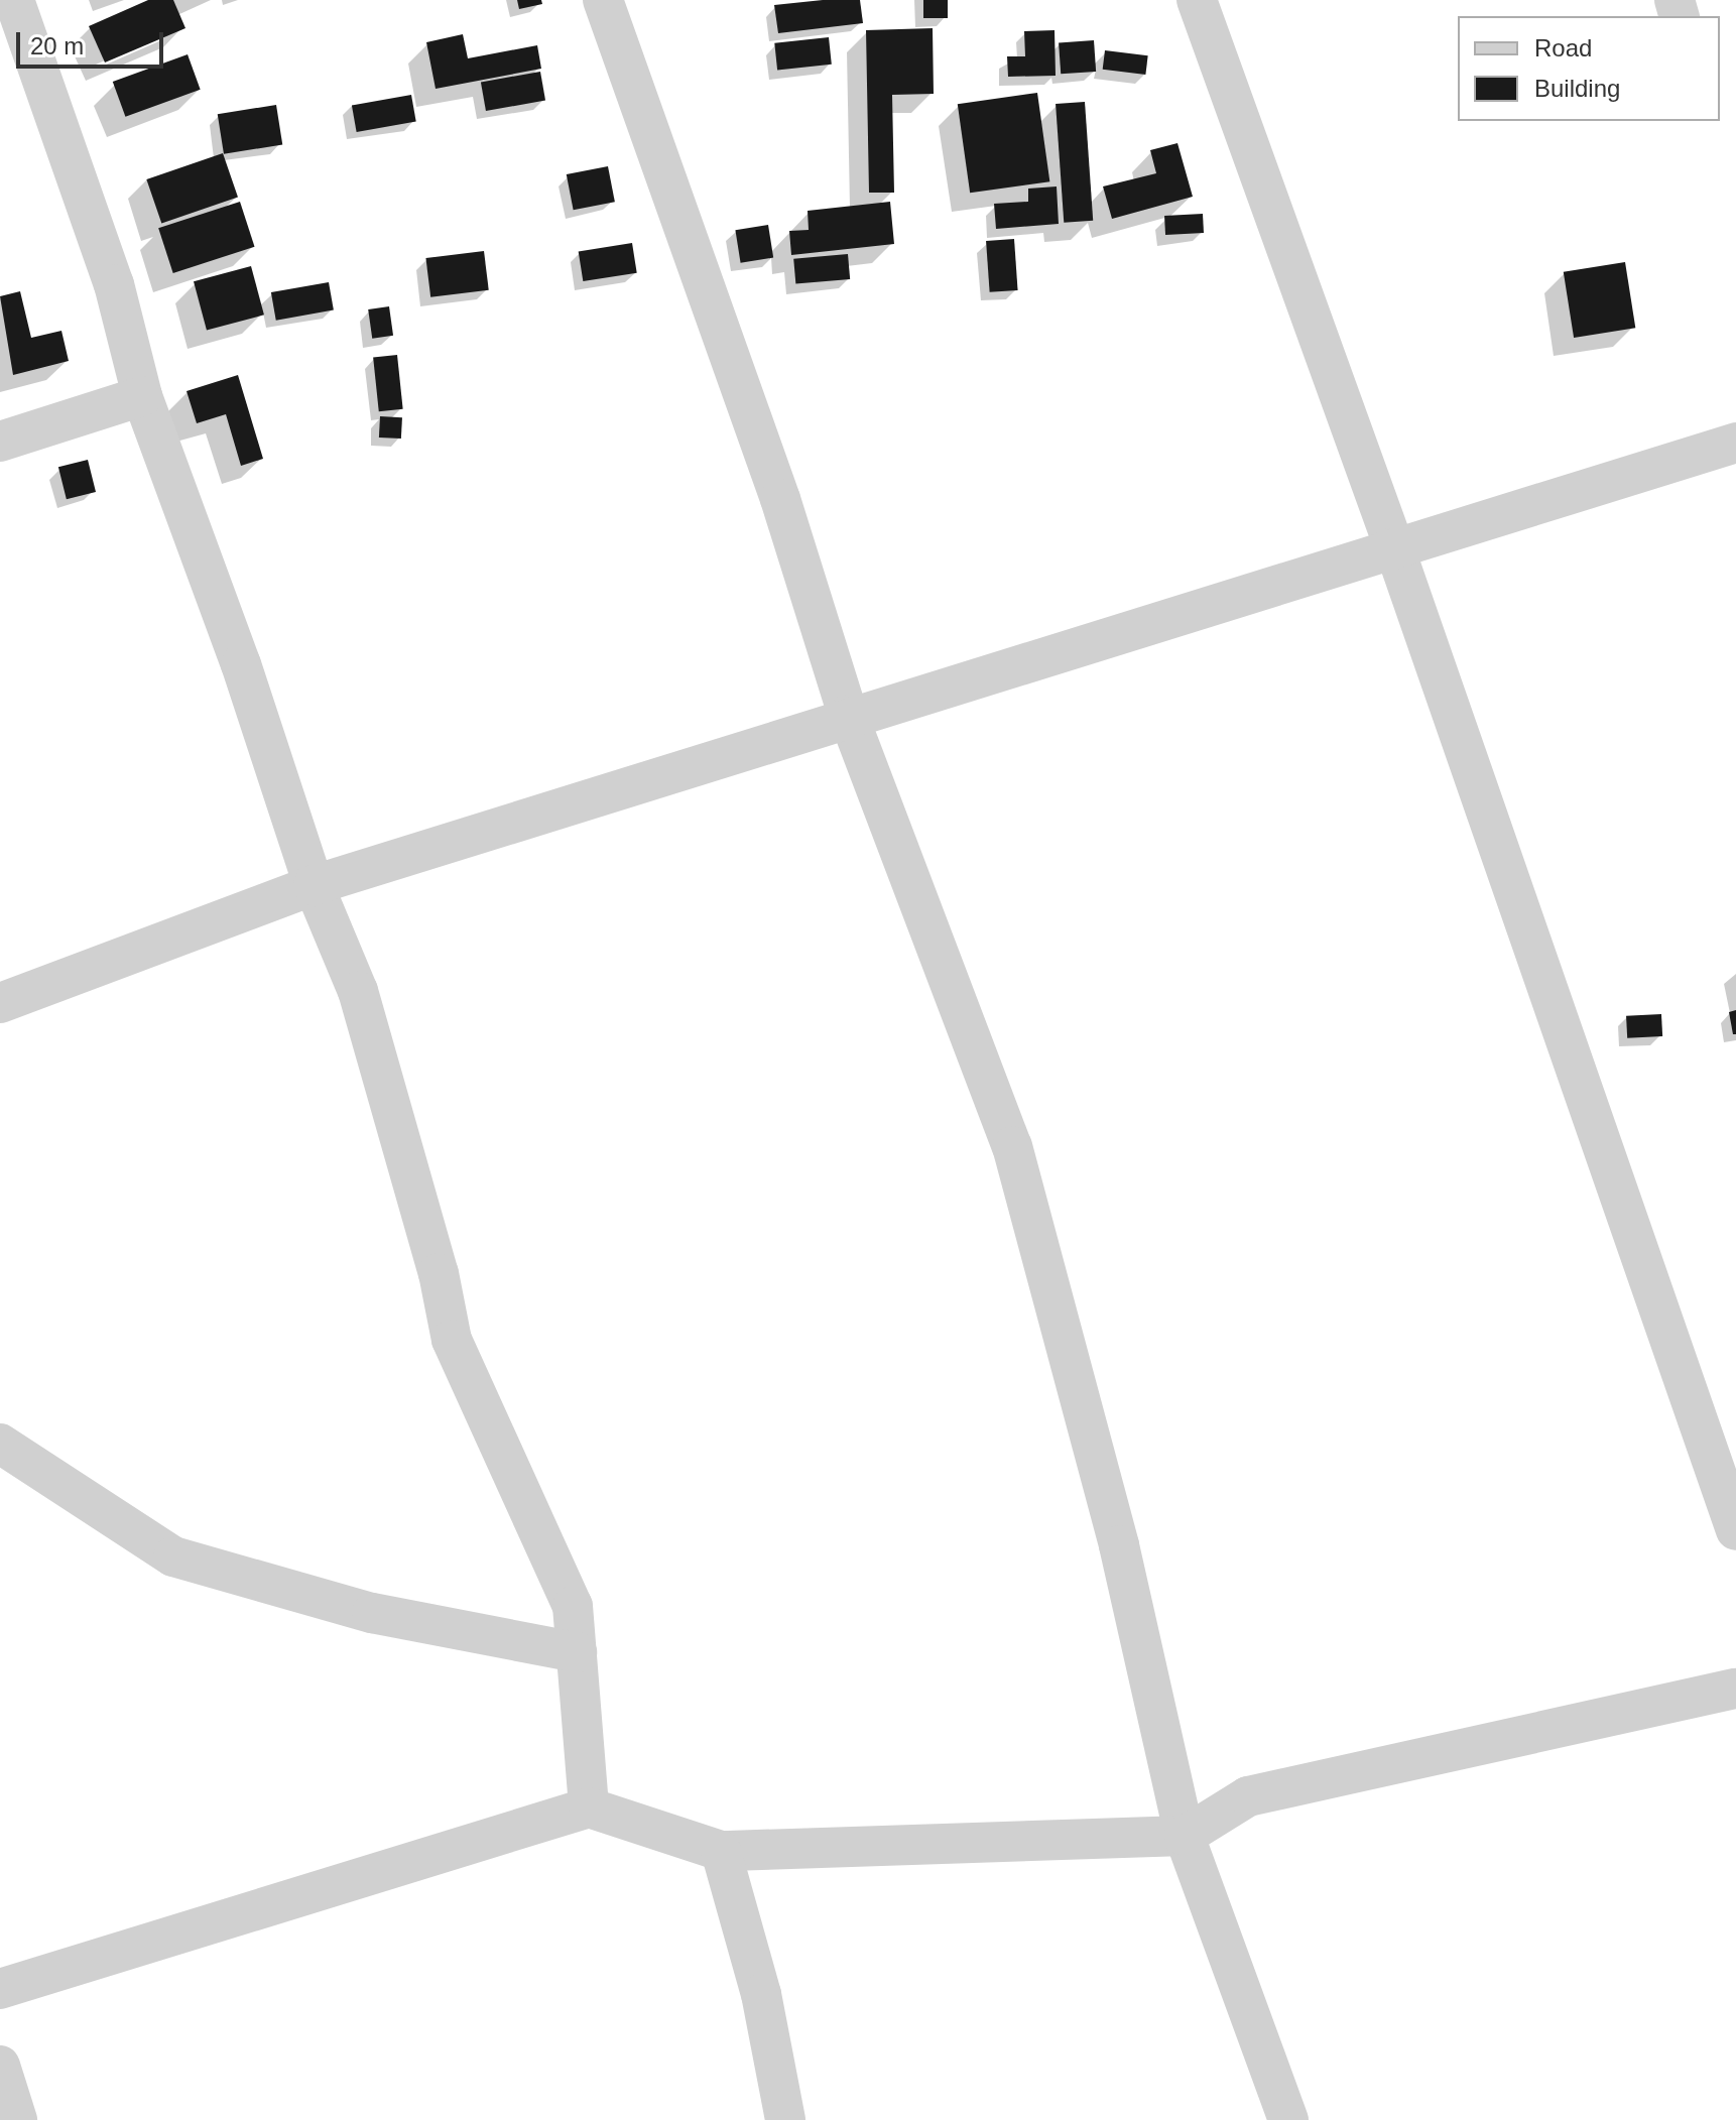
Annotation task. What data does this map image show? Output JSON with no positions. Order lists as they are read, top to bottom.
{
  "legend": ["Road", "Building"],
  "scale_bar": "20 m"
}
